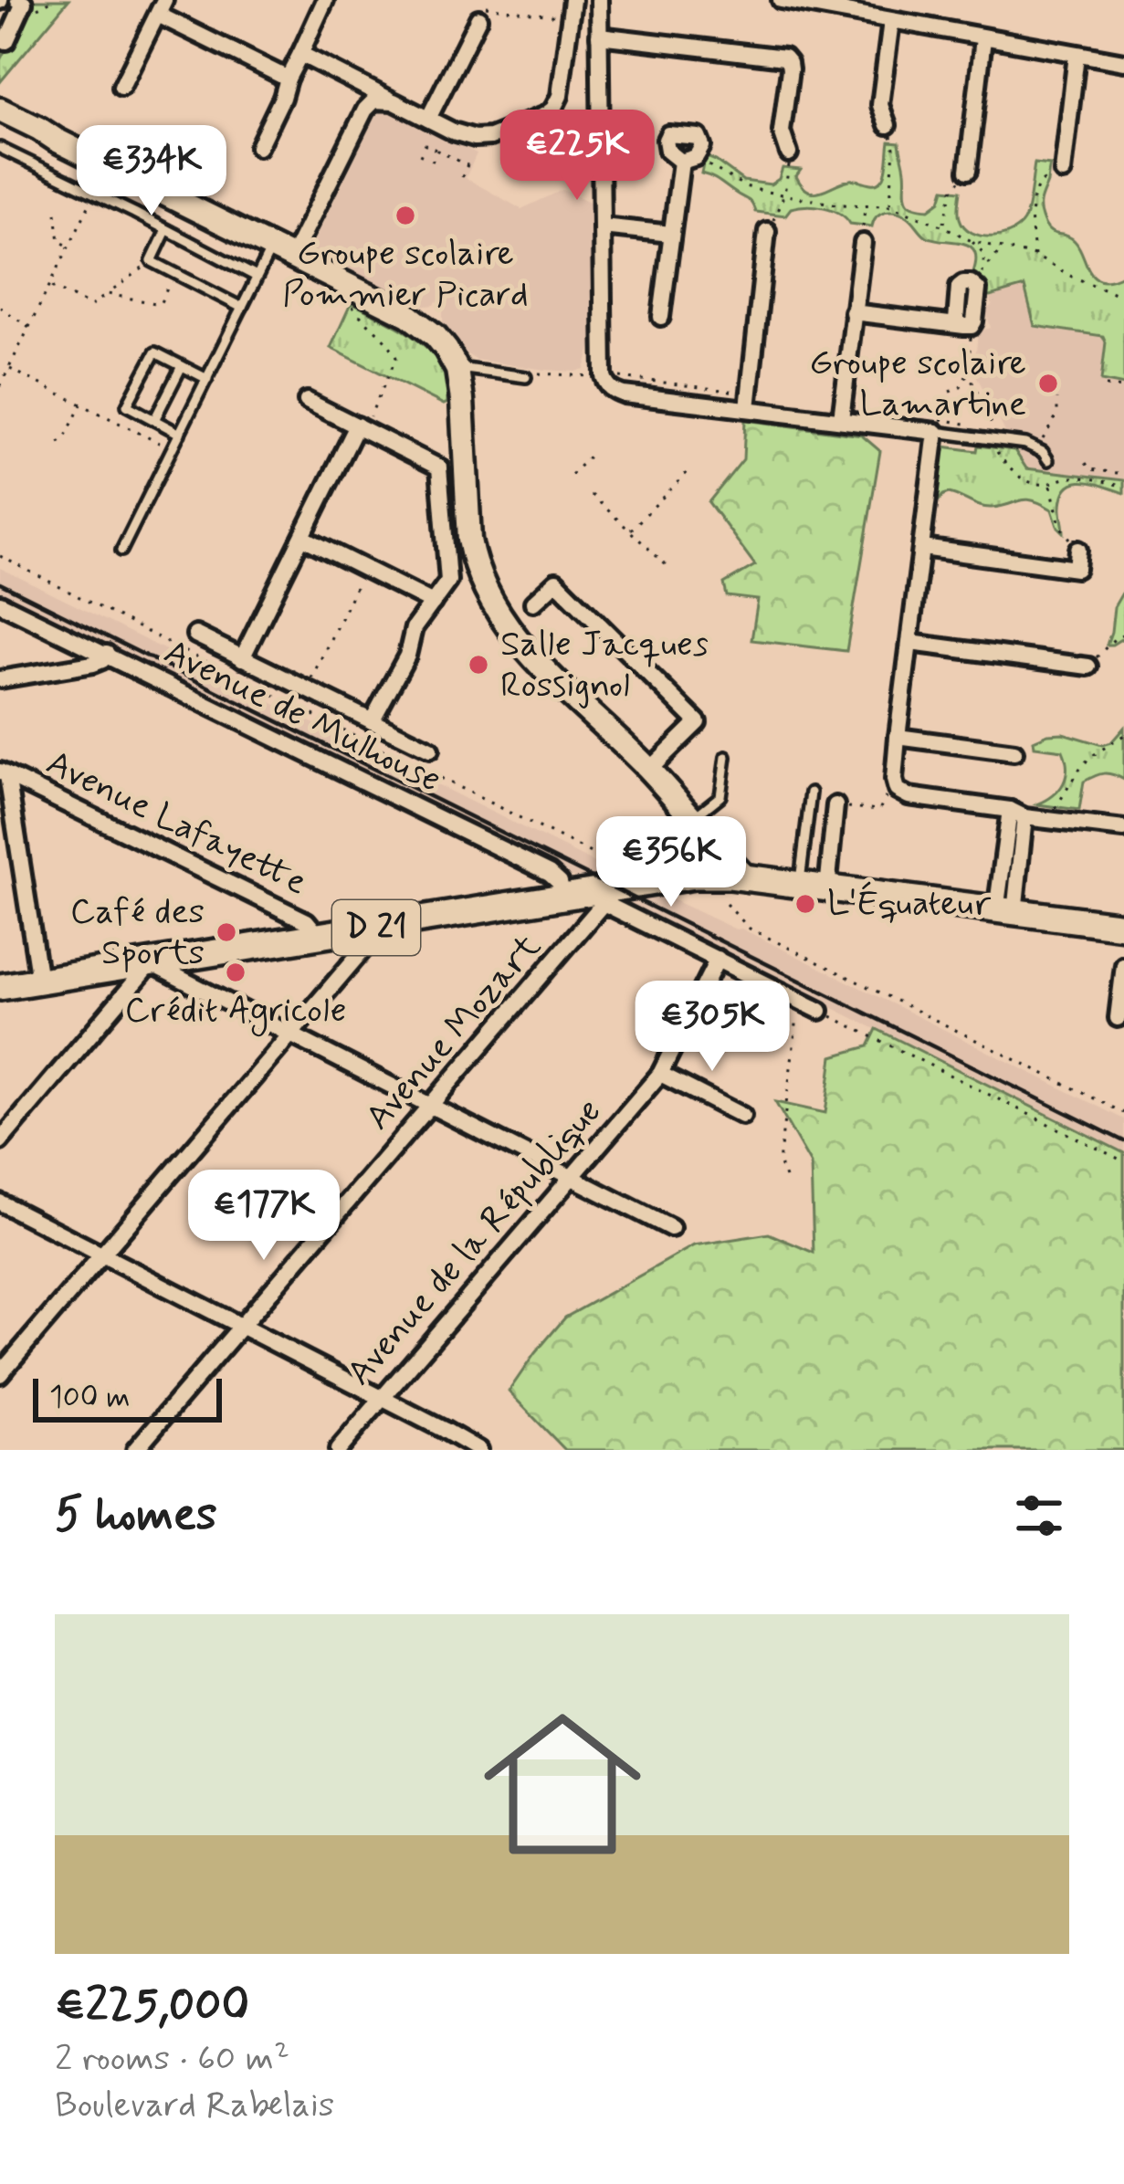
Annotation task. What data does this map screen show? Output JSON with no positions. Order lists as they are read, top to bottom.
{
  "streets": {
    "main road": ["D 21"],
    "street": [
      "Avenue de Mulhouse",
      "Avenue Lafayette",
      "Avenue Mozart",
      "Avenue de la République"
    ]
  },
  "crossings": [
    ["Avenue de Mulhouse", "D 21"],
    ["Avenue Lafayette", "D 21"],
    ["D 21", "Avenue Mozart"]
  ],
  "places": [
    "Groupe scolaire Pommier Picard",
    "Groupe scolaire Lamartine",
    "Salle Jacques Rossignol",
    "L'Équateur",
    "Café des Sports",
    "Crédit Agricole"
  ],
  "scale_bar": "100 m",
  "page": {
    "price": [
      "€225K",
      "€334K",
      "€356K",
      "€305K",
      "€177K"
    ],
    "scale": "100 m",
    "heading": "5 homes",
    "list": [
      {
        "name": "€225,000",
        "note": "2 rooms · 60 m² · Boulevard Rabelais"
      }
    ]
  }
}
